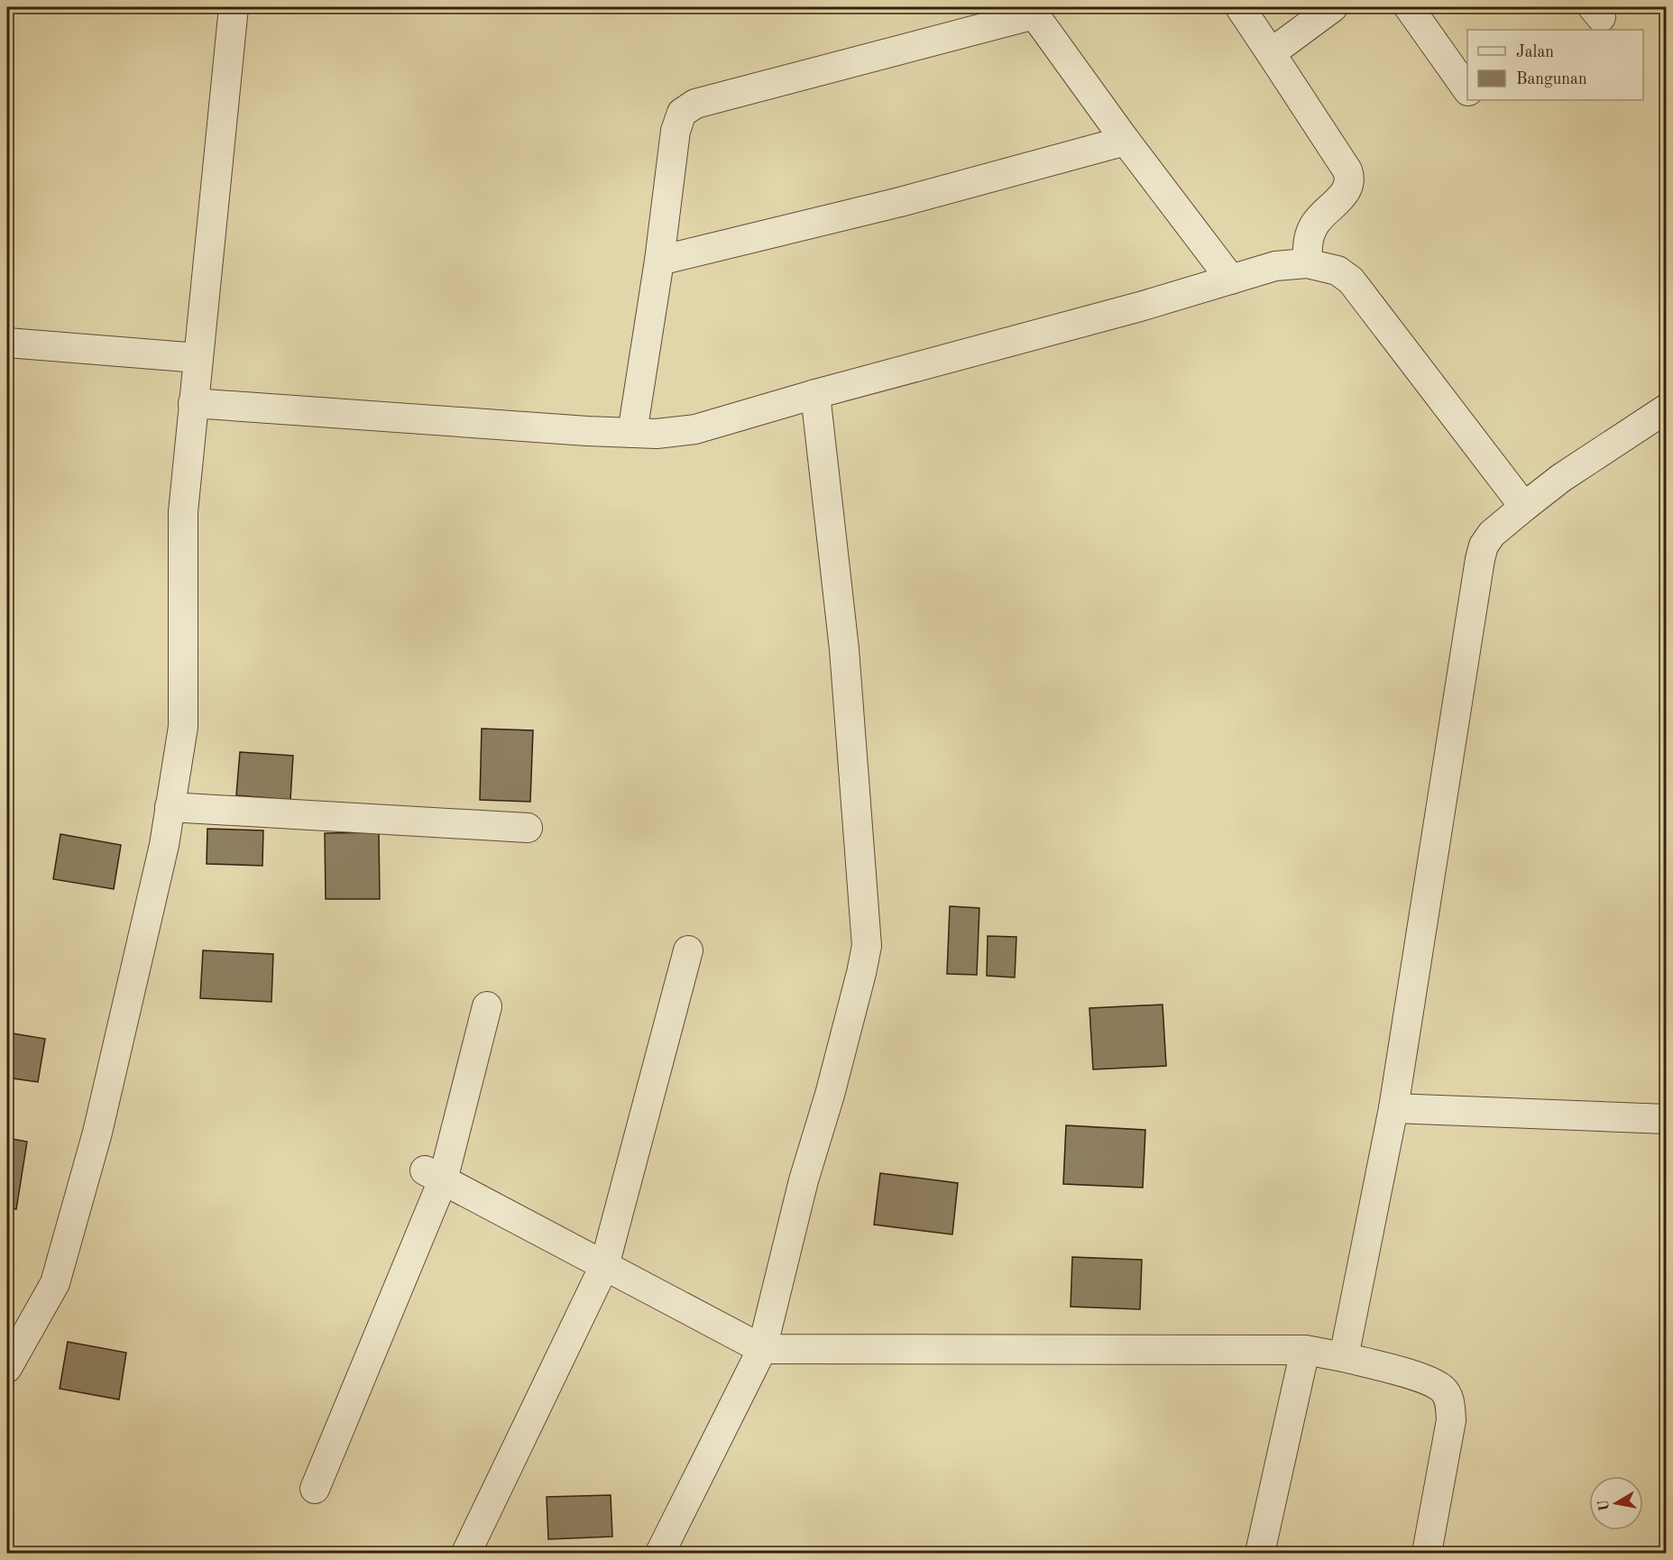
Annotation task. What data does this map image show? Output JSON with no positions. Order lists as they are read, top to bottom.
{
  "legend": ["Jalan", "Bangunan"],
  "north": "left"
}
